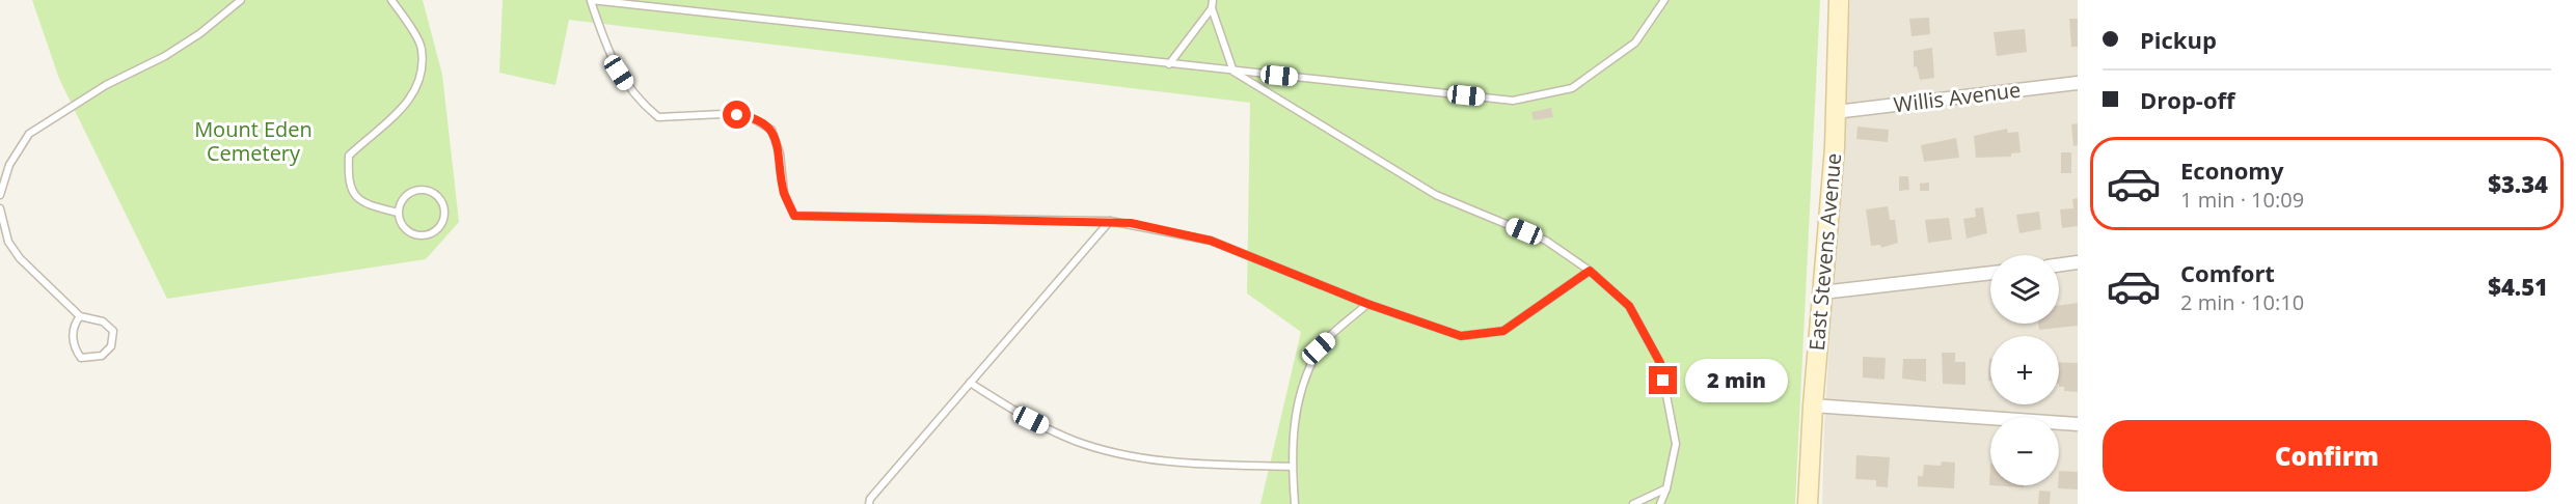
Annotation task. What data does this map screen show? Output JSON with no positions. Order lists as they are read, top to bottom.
{
  "streets": {
    "street": ["Willis Avenue", "East Stevens Avenue"]
  },
  "crossings": [
    ["Willis Avenue", "East Stevens Avenue"]
  ],
  "parks": ["Mount Eden Cemetery"],
  "page": {
    "banner": ["Pickup", "Drop-off"],
    "list": [
      {
        "name": "Economy",
        "note": "1 min · 10:09",
        "value": "$3.34"
      },
      {
        "name": "Comfort",
        "note": "2 min · 10:10",
        "value": "$4.51"
      }
    ],
    "map_buttons": ["+", "−"],
    "bubble": "2 min",
    "buttons": "Confirm"
  }
}
